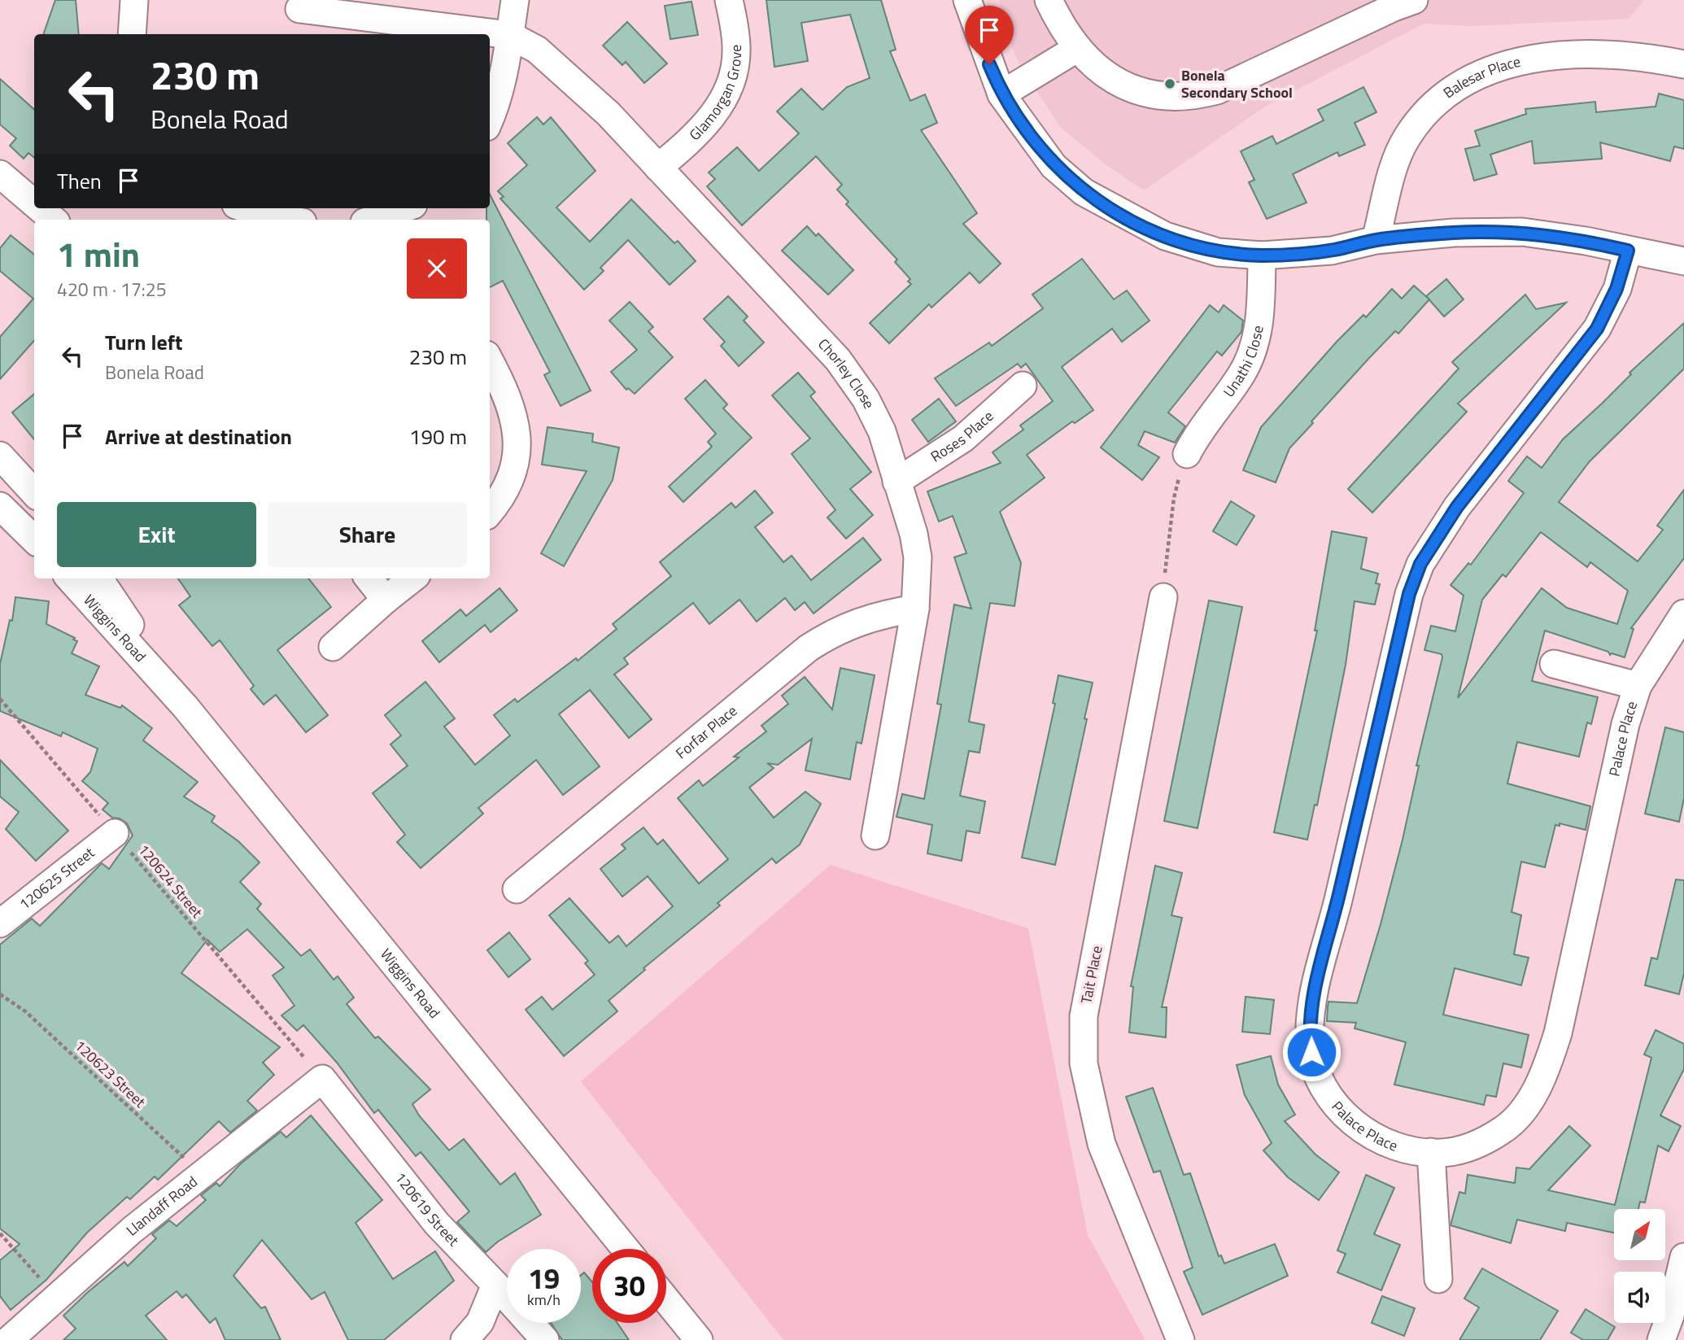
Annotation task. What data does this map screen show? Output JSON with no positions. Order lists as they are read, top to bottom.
{
  "streets": {
    "street": [
      "Balesar Place",
      "Glamorgan Grove",
      "Unathi Close",
      "Chorley Close",
      "Roses Place",
      "Wiggins Road",
      "Forfar Place",
      "Palace Place",
      "120625 Street",
      "Tait Place",
      "Llandaff Road",
      "120619 Street"
    ],
    "path": ["120624 Street", "120623 Street"]
  },
  "crossings": [
    ["Glamorgan Grove", "Chorley Close"],
    ["Chorley Close", "Roses Place"],
    ["Chorley Close", "Forfar Place"],
    ["120625 Street", "120624 Street"],
    ["120624 Street", "Llandaff Road"],
    ["120624 Street", "120619 Street"],
    ["120623 Street", "Llandaff Road"],
    ["Llandaff Road", "120619 Street"]
  ],
  "places": ["Bonela Secondary School"],
  "north": "top right",
  "page": {
    "turn": ["230 m", "Bonela Road"],
    "then": "Then",
    "heading": ["1 min", "420 m · 17:25"],
    "list": [
      {
        "name": "Turn left",
        "note": "Bonela Road",
        "value": "230 m"
      },
      {
        "name": "Arrive at destination",
        "value": "190 m"
      }
    ],
    "buttons": ["Exit", "Share"],
    "speed": "19 km/h",
    "limit": "30"
  }
}
